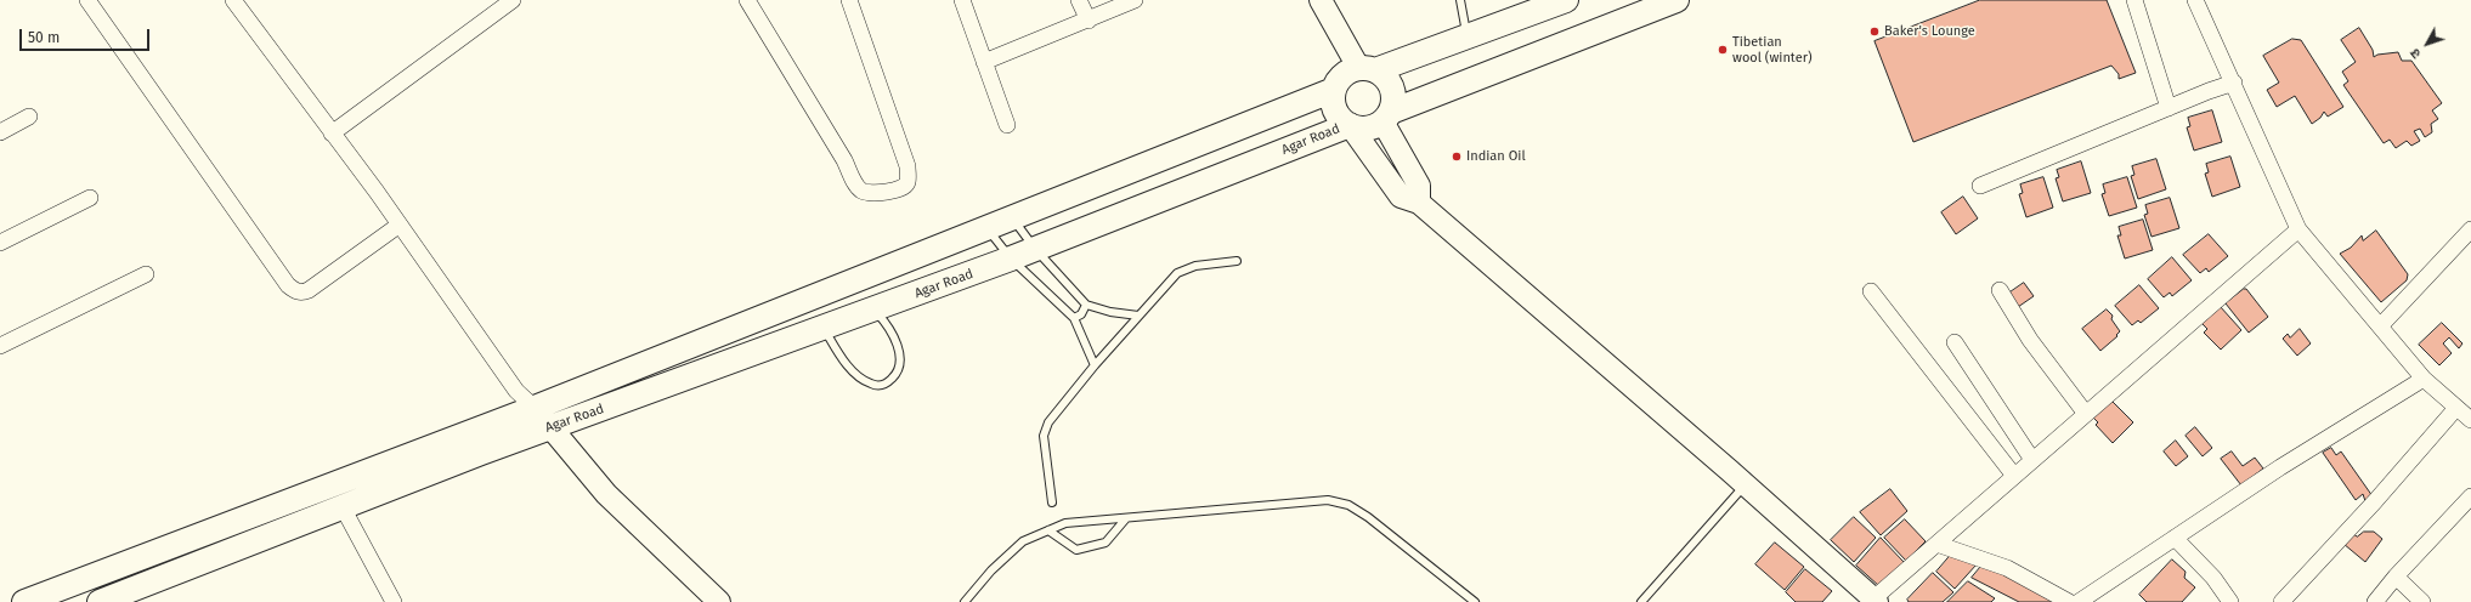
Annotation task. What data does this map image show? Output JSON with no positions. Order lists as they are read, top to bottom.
{
  "streets": {
    "main road": ["Agar Road"]
  },
  "places": ["Baker's Lounge", "Tibetian wool (winter)", "Indian Oil"],
  "scale_bar": "50 m",
  "north": "bottom left"
}
